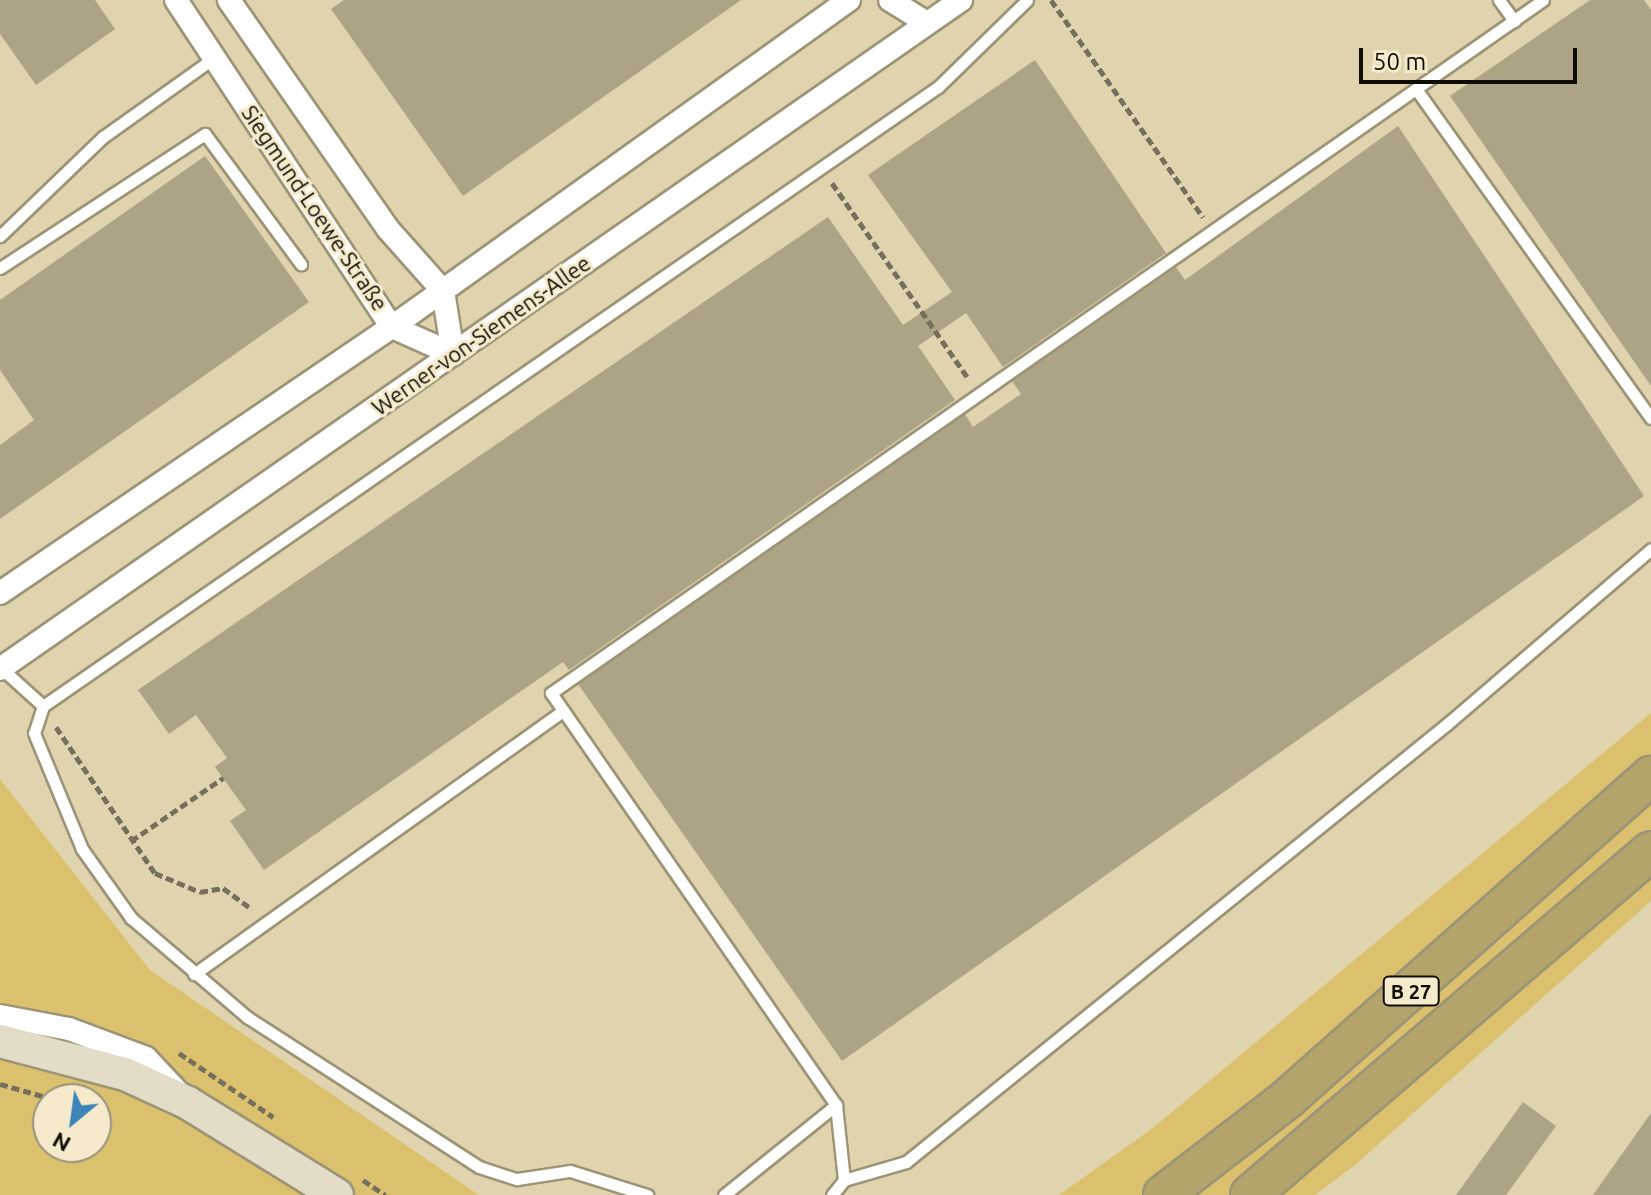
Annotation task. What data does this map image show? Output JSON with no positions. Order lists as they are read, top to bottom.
{
  "streets": {
    "highway": ["B 27"],
    "street": ["Siegmund-Loewe-Straße", "Werner-von-Siemens-Allee"]
  },
  "crossings": [
    ["Siegmund-Loewe-Straße", "Werner-von-Siemens-Allee"]
  ],
  "scale_bar": "50 m",
  "north": "bottom left"
}
